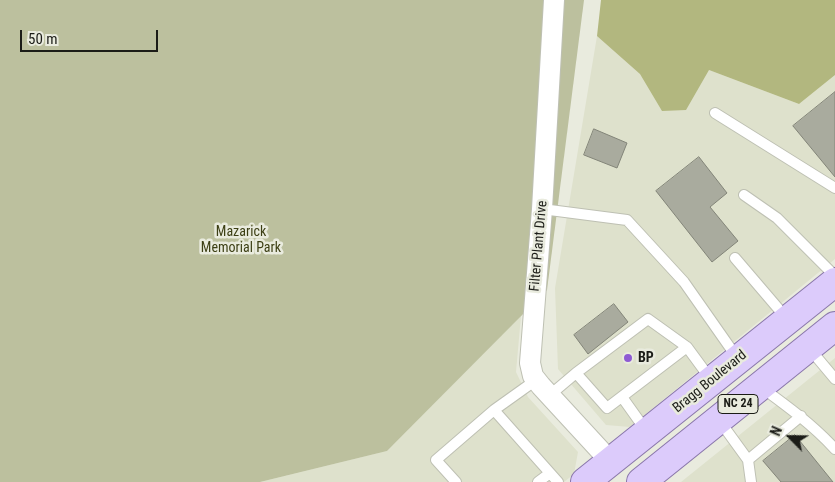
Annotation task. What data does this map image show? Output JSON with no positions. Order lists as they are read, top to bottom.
{
  "streets": {
    "main road": ["Bragg Boulevard", "NC 24"],
    "street": ["Filter Plant Drive"]
  },
  "crossings": [
    ["Filter Plant Drive", "Bragg Boulevard"]
  ],
  "parks": ["Mazarick Memorial Park"],
  "places": ["BP"],
  "scale_bar": "50 m",
  "north": "top left"
}
